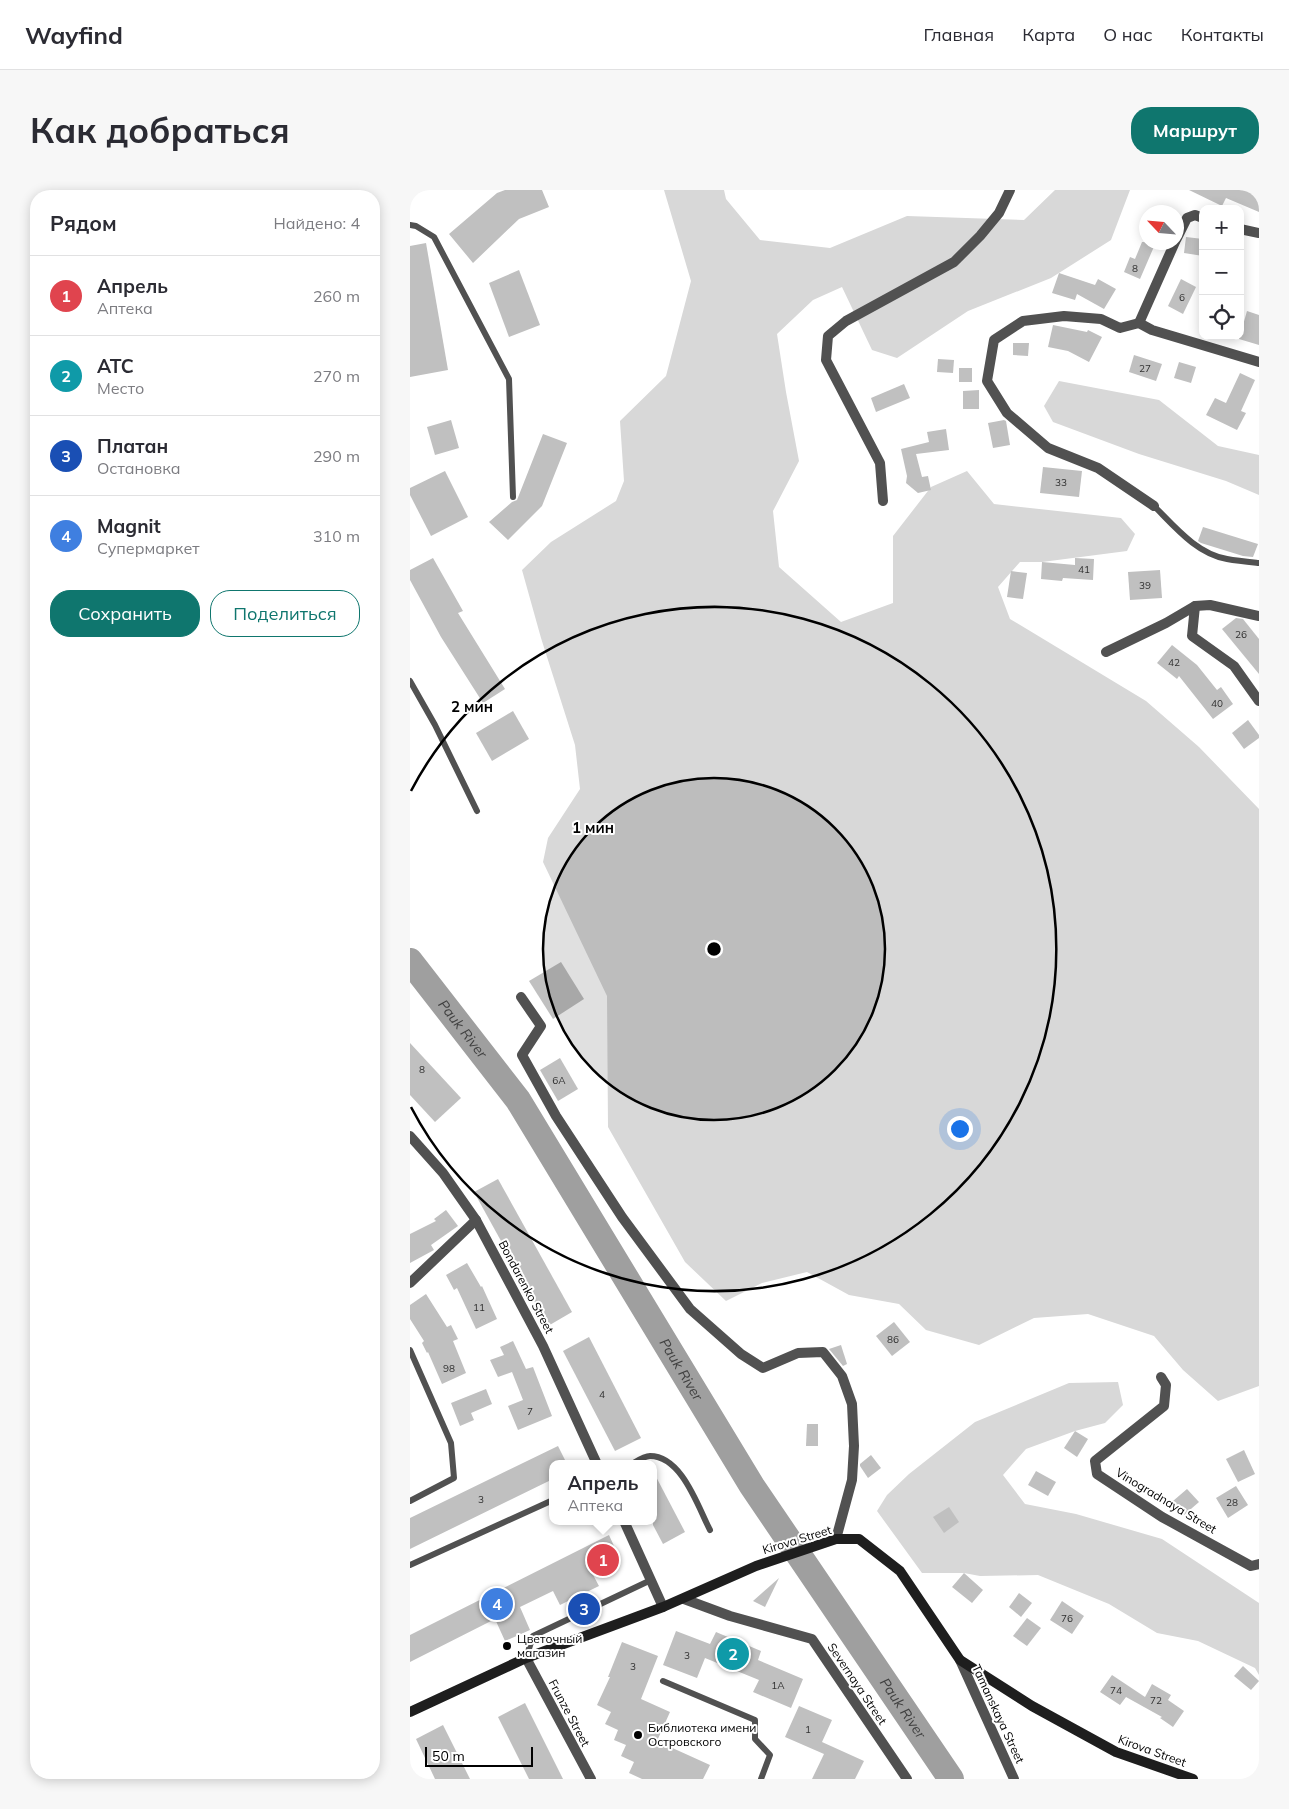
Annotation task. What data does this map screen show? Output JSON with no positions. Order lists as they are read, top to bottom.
{
  "streets": {
    "main road": ["Kirova Street"],
    "street": [
      "Bondarenko Street",
      "Vinogradnaya Street",
      "Severnaya Street",
      "Frunze Street",
      "Tamanskaya Street"
    ]
  },
  "crossings": [
    ["Kirova Street", "Severnaya Street"],
    ["Kirova Street", "Frunze Street"],
    ["Kirova Street", "Tamanskaya Street"]
  ],
  "water": ["Pauk River"],
  "places": ["Цветочный магазин", "Библиотека имени Островского"],
  "house_numbers": [
    "8",
    "6",
    "27",
    "33",
    "41",
    "39",
    "26",
    "42",
    "40",
    "8",
    "6А",
    "11",
    "86",
    "98",
    "4",
    "7",
    "3",
    "28",
    "76",
    "3",
    "3",
    "1А",
    "74",
    "72",
    "1"
  ],
  "scale_bar": "50 m",
  "north": "top left",
  "page": {
    "header": "Wayfind",
    "nav": [
      "Главная",
      "Карта",
      "О нас",
      "Контакты"
    ],
    "buttons": [
      "Маршрут",
      ["Сохранить", "Поделиться"]
    ],
    "title": "Как добраться",
    "heading": ["Рядом", "Найдено: 4"],
    "map_buttons": ["+", "−"],
    "list": [
      {
        "mark": "1",
        "name": "Апрель",
        "note": "Аптека",
        "value": "260 m"
      },
      {
        "mark": "2",
        "name": "АТС",
        "note": "Место",
        "value": "270 m"
      },
      {
        "mark": "3",
        "name": "Платан",
        "note": "Остановка",
        "value": "290 m"
      },
      {
        "mark": "4",
        "name": "Magnit",
        "note": "Супермаркет",
        "value": "310 m"
      }
    ],
    "popup": ["Апрель", "Аптека"],
    "pins": [
      "1",
      "4",
      "3",
      "2"
    ],
    "scale": "50 m"
  },
  "rings": ["2 мин", "1 мин"]
}
